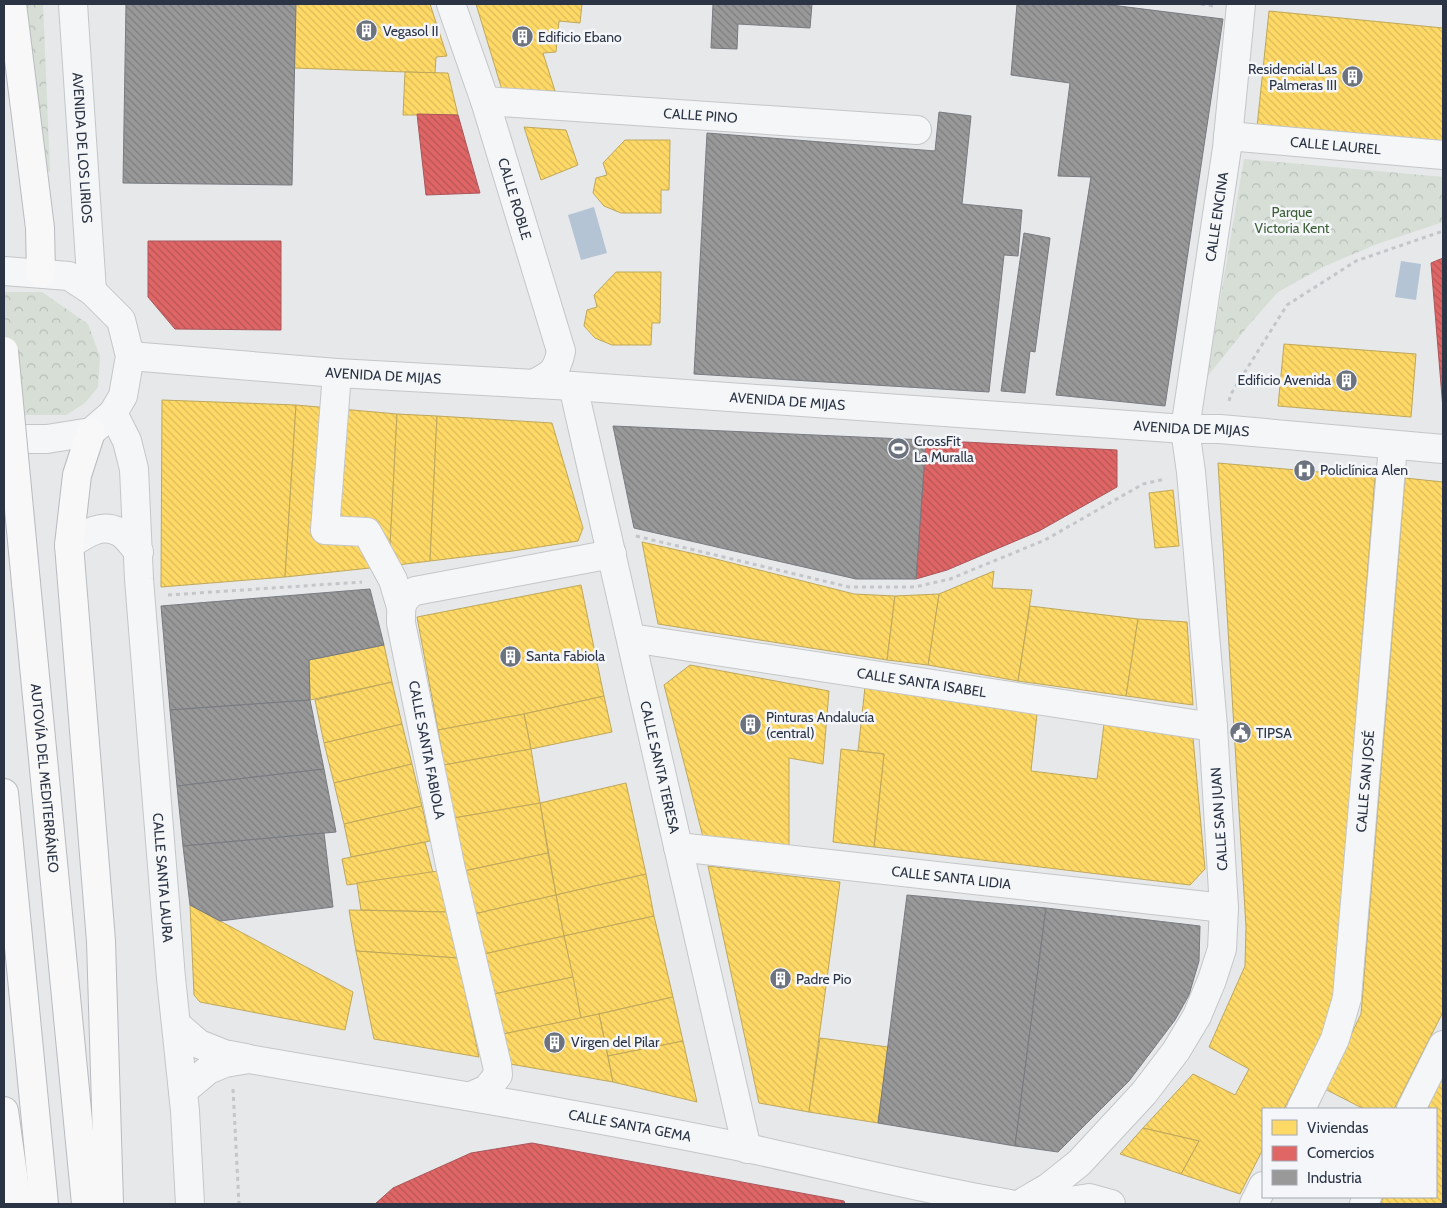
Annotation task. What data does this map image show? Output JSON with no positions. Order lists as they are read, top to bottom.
{
  "streets": {
    "highway": ["AUTOVÍA DEL MEDITERRÁNEO"],
    "street": [
      "CALLE PINO",
      "CALLE LAUREL",
      "AVENIDA DE LOS LIRIOS",
      "CALLE ROBLE",
      "CALLE ENCINA",
      "AVENIDA DE MIJAS",
      "CALLE SANTA ISABEL",
      "CALLE SANTA FABIOLA",
      "CALLE SANTA TERESA",
      "CALLE SAN JOSÉ",
      "CALLE SAN JUAN",
      "CALLE SANTA LIDIA",
      "CALLE SANTA LAURA",
      "CALLE SANTA GEMA"
    ]
  },
  "crossings": [
    ["CALLE PINO", "CALLE ROBLE"],
    ["CALLE LAUREL", "CALLE ENCINA"],
    ["CALLE ROBLE", "AVENIDA DE MIJAS"],
    ["CALLE ENCINA", "AVENIDA DE MIJAS"],
    ["CALLE ENCINA", "CALLE SAN JUAN"],
    ["AVENIDA DE MIJAS", "CALLE SANTA FABIOLA"],
    ["AVENIDA DE MIJAS", "CALLE SANTA TERESA"],
    ["AVENIDA DE MIJAS", "CALLE SAN JOSÉ"],
    ["AVENIDA DE MIJAS", "CALLE SAN JUAN"],
    ["CALLE SANTA ISABEL", "CALLE SANTA TERESA"],
    ["CALLE SANTA ISABEL", "CALLE SAN JUAN"],
    ["CALLE SANTA FABIOLA", "CALLE SANTA GEMA"],
    ["CALLE SANTA TERESA", "CALLE SANTA LIDIA"],
    ["CALLE SANTA TERESA", "CALLE SANTA GEMA"],
    ["CALLE SAN JUAN", "CALLE SANTA LIDIA"],
    ["CALLE SANTA LAURA", "CALLE SANTA GEMA"]
  ],
  "parks": ["Parque Victoria Kent"],
  "places": {
    "building": [
      "Vegasol II",
      "Edificio Ebano",
      "Residencial Las Palmeras III",
      "Edificio Avenida",
      "Santa Fabiola",
      "Pinturas Andalucía (central)",
      "Padre Pio",
      "Virgen del Pilar"
    ],
    "sports": ["CrossFit La Muralla"],
    "hospital": ["Policlínica Alen"],
    "public building": ["TIPSA"]
  },
  "legend": ["Viviendas", "Comercios", "Industria"]
}
